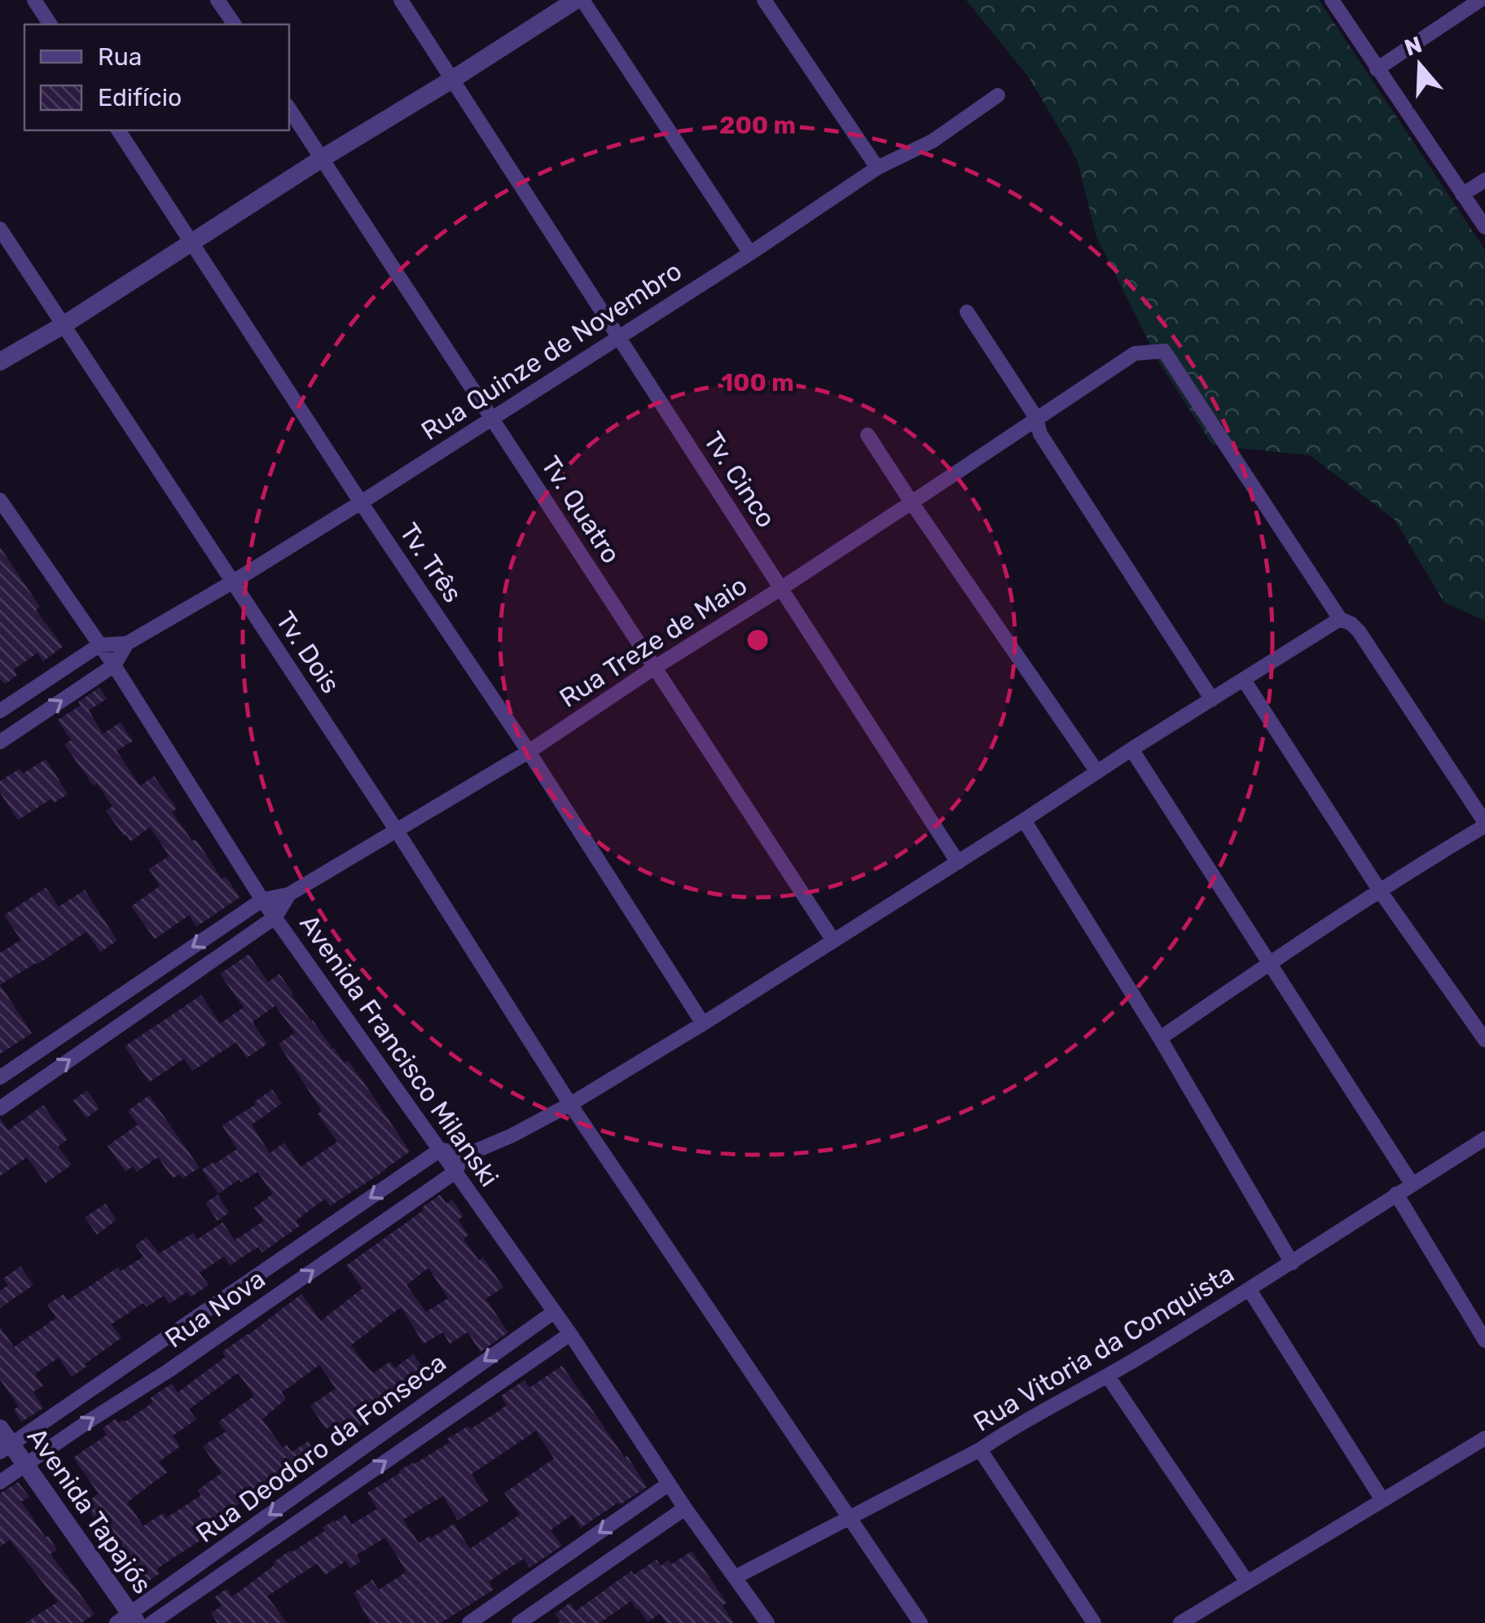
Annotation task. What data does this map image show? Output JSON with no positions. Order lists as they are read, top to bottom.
{
  "streets": {
    "street": [
      "Rua Quinze de Novembro",
      "Tv. Cinco",
      "Tv. Quatro",
      "Tv. Três",
      "Rua Treze de Maio",
      "Tv. Dois",
      "Avenida Francisco Milanski",
      "Rua Nova",
      "Rua Vitoria da Conquista",
      "Rua Deodoro da Fonseca",
      "Avenida Tapajós"
    ]
  },
  "crossings": [
    ["Rua Quinze de Novembro", "Tv. Cinco"],
    ["Rua Quinze de Novembro", "Tv. Quatro"],
    ["Rua Quinze de Novembro", "Tv. Três"],
    ["Rua Quinze de Novembro", "Tv. Dois"],
    ["Rua Quinze de Novembro", "Avenida Francisco Milanski"],
    ["Tv. Cinco", "Rua Treze de Maio"],
    ["Tv. Quatro", "Rua Treze de Maio"],
    ["Tv. Três", "Rua Treze de Maio"],
    ["Rua Treze de Maio", "Tv. Dois"],
    ["Rua Treze de Maio", "Avenida Francisco Milanski"],
    ["Tv. Dois", "Rua Vitoria da Conquista"],
    ["Avenida Francisco Milanski", "Rua Nova"],
    ["Avenida Francisco Milanski", "Rua Vitoria da Conquista"],
    ["Avenida Francisco Milanski", "Rua Deodoro da Fonseca"],
    ["Rua Nova", "Avenida Tapajós"],
    ["Rua Deodoro da Fonseca", "Avenida Tapajós"]
  ],
  "legend": ["Rua", "Edifício"],
  "north": "top",
  "rings": ["200 m", "100 m"]
}
